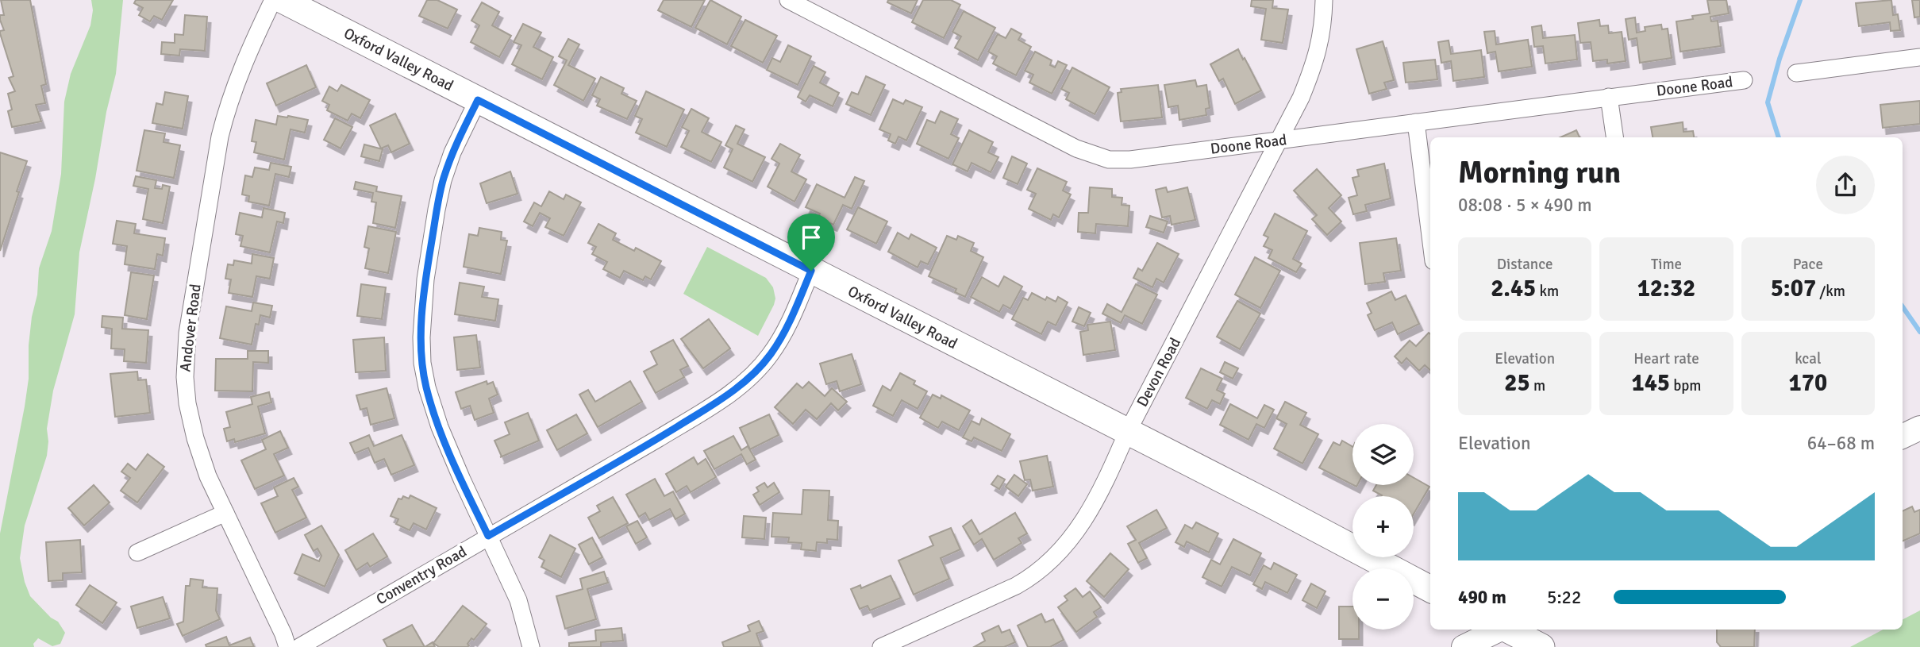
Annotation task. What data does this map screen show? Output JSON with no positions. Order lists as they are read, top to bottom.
{
  "streets": {
    "main road": ["Oxford Valley Road"],
    "street": [
      "Doone Road",
      "Andover Road",
      "Devon Road",
      "Conventry Road"
    ]
  },
  "crossings": [
    ["Oxford Valley Road", "Devon Road"],
    ["Oxford Valley Road", "Conventry Road"],
    ["Doone Road", "Devon Road"]
  ],
  "page": {
    "heading": ["Morning run", "08:08 · 5 × 490 m"],
    "stats": [
      ["Distance", "2.45 km"],
      ["Time", "12:32"],
      ["Pace", "5:07 /km"],
      ["Elevation", "25 m"],
      ["Heart rate", "145 bpm"],
      ["kcal", "170"]
    ],
    "chart": ["Elevation", "64–68 m"],
    "map_buttons": ["+", "−"],
    "list": [
      {
        "name": "490 m",
        "note": "5:22"
      }
    ]
  }
}
